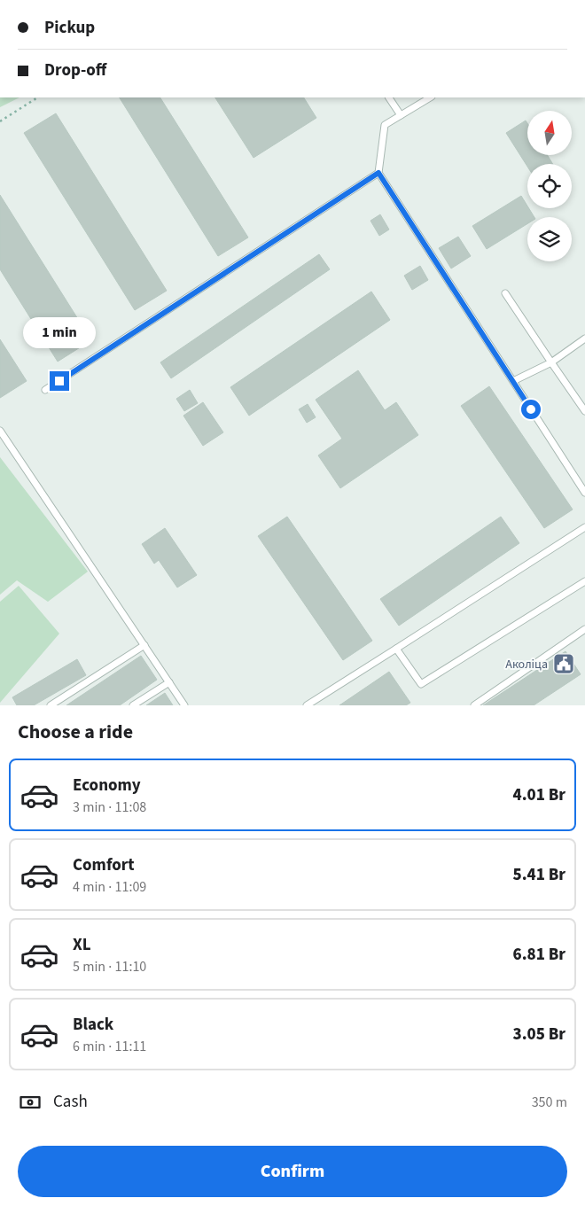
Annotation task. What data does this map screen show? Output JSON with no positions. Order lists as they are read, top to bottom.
{
  "places": {
    "public building": ["Аколіца"]
  },
  "north": "top",
  "page": {
    "banner": ["Pickup", "Drop-off"],
    "bubble": "1 min",
    "heading": "Choose a ride",
    "list": [
      {
        "name": "Economy",
        "note": "3 min · 11:08",
        "value": "4.01 Br"
      },
      {
        "name": "Comfort",
        "note": "4 min · 11:09",
        "value": "5.41 Br"
      },
      {
        "name": "XL",
        "note": "5 min · 11:10",
        "value": "6.81 Br"
      },
      {
        "name": "Black",
        "note": "6 min · 11:11",
        "value": "3.05 Br"
      }
    ],
    "pay": ["Cash", "350 m"],
    "buttons": "Confirm"
  }
}
